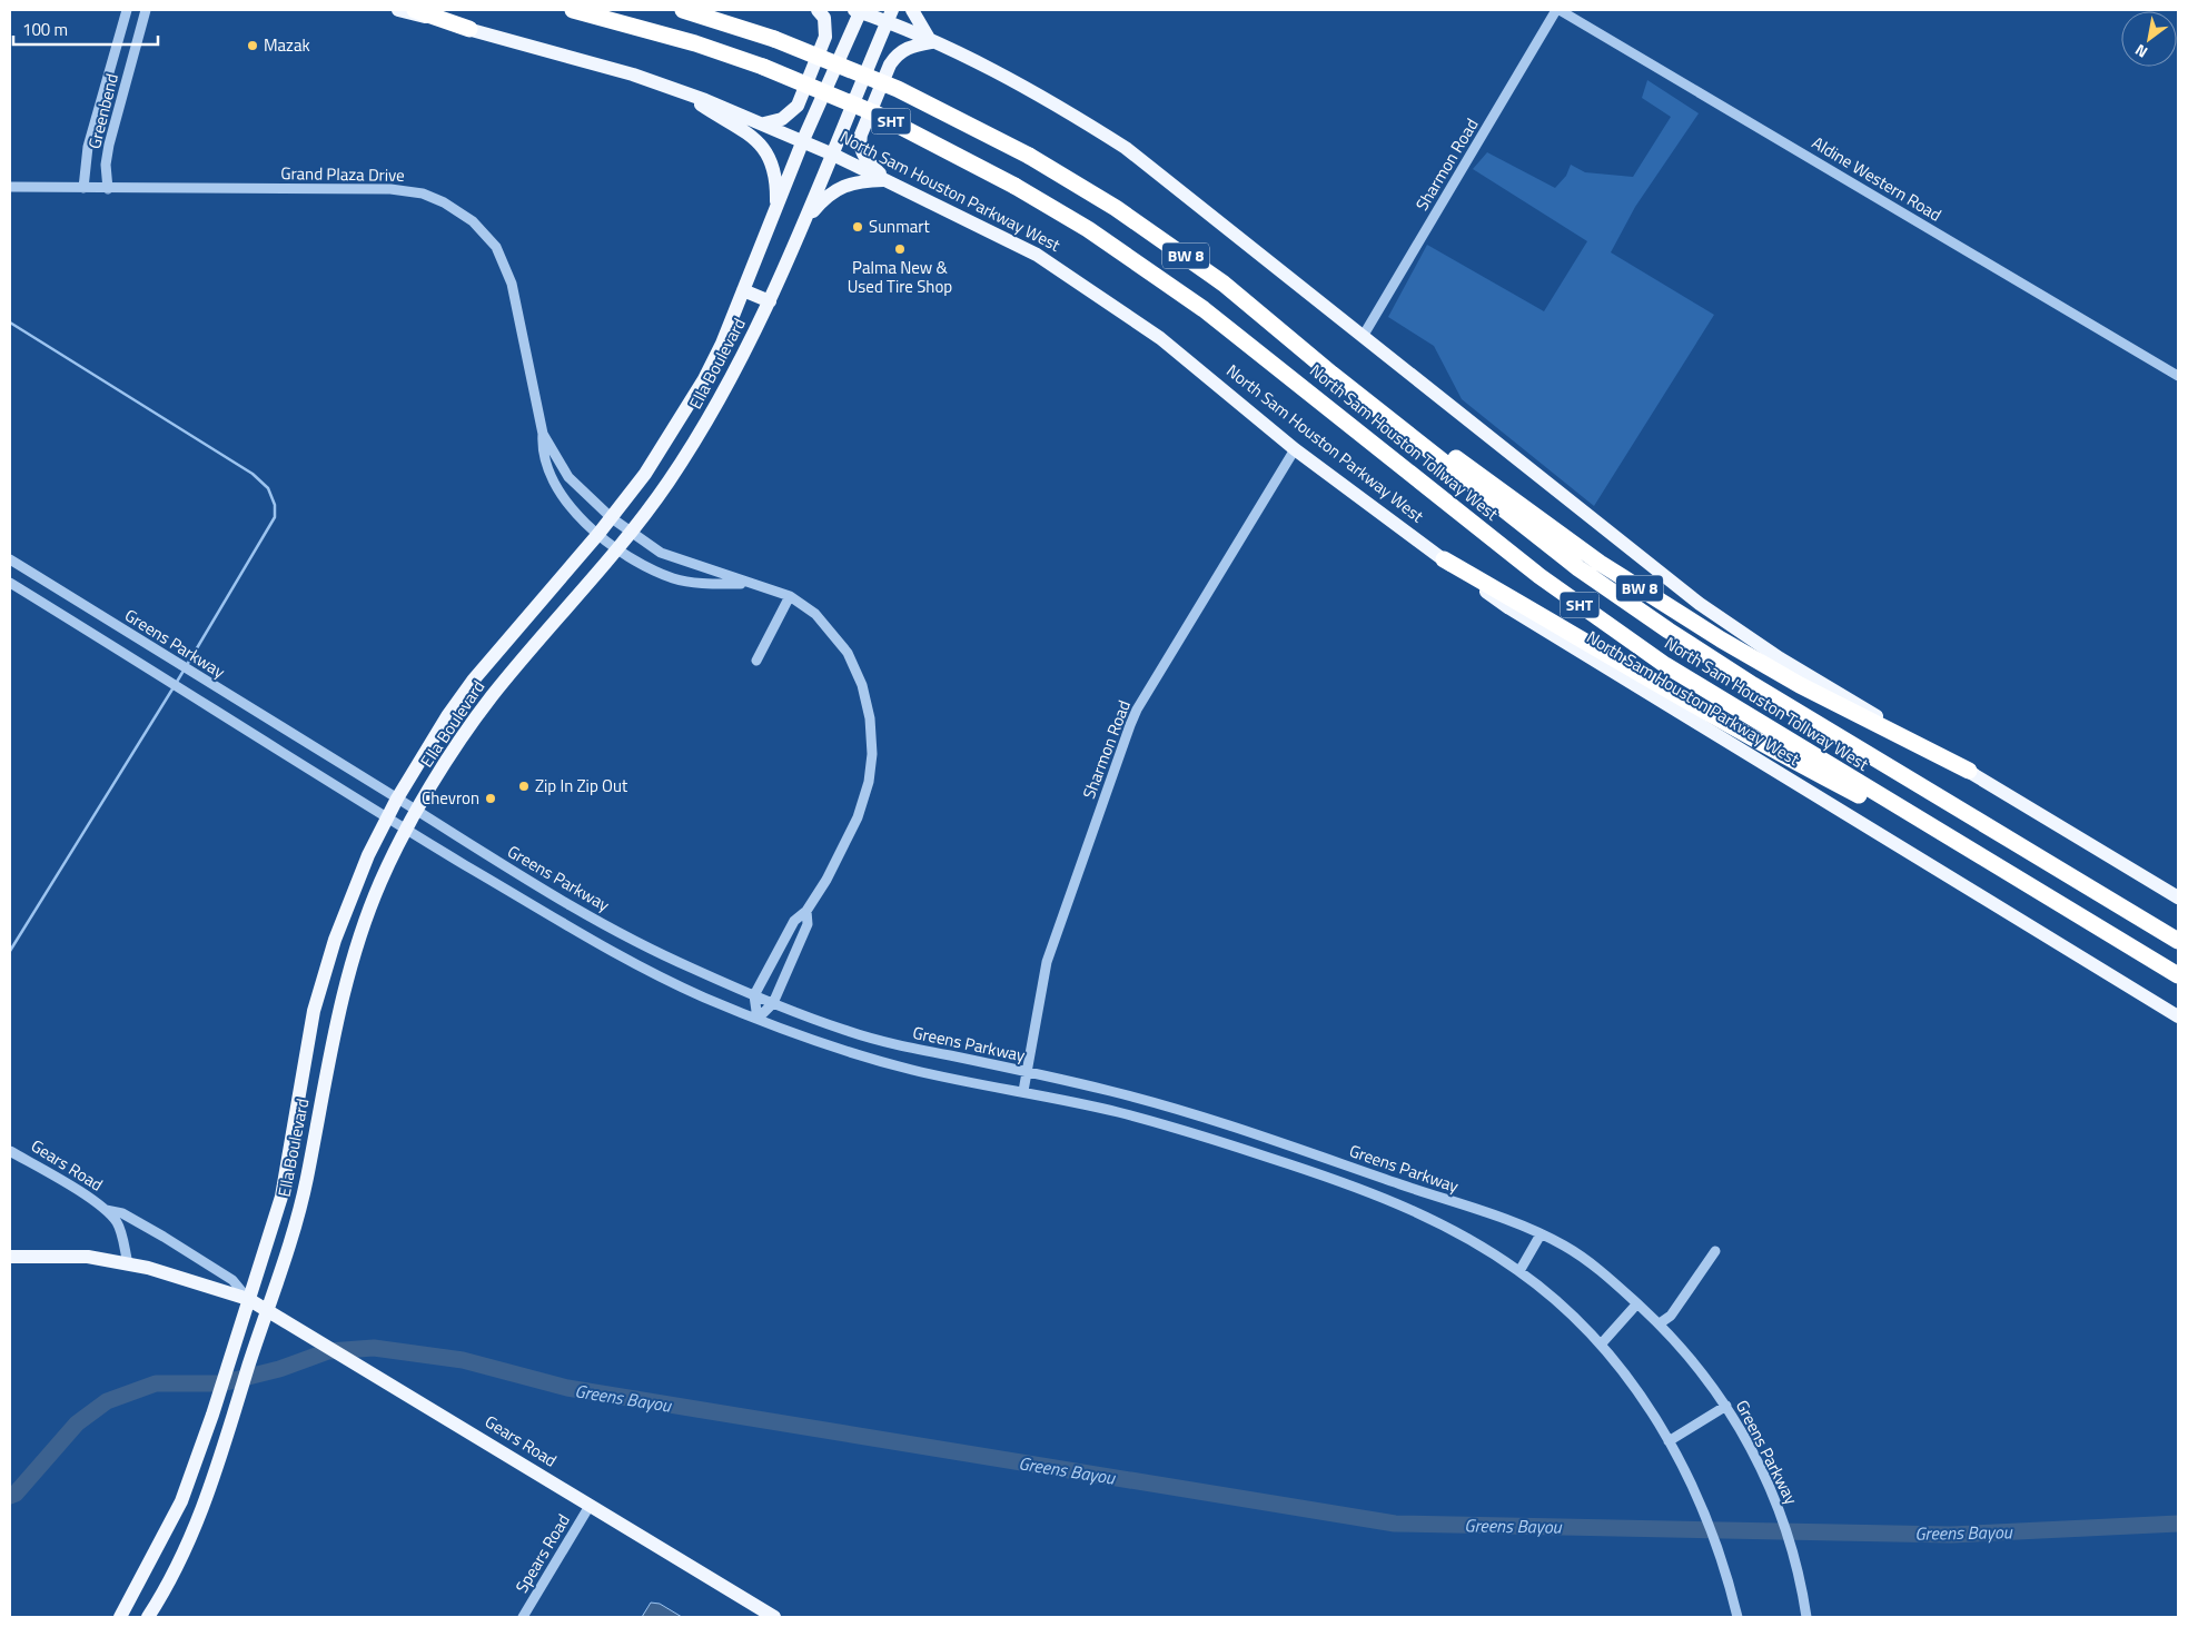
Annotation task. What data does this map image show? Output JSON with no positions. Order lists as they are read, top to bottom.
{
  "streets": {
    "highway": ["SHT", "BW 8", "North Sam Houston Tollway West"],
    "main road": ["North Sam Houston Parkway West", "Ella Boulevard", "Gears Road"],
    "street": [
      "Greenbend",
      "Sharmon Road",
      "Grand Plaza Drive",
      "Aldine Western Road",
      "Greens Parkway",
      "Spears Road"
    ]
  },
  "crossings": [
    ["Greenbend", "Grand Plaza Drive"],
    ["Sharmon Road", "Aldine Western Road"],
    ["Sharmon Road", "North Sam Houston Parkway West"],
    ["Sharmon Road", "Greens Parkway"],
    ["Grand Plaza Drive", "Ella Boulevard"],
    ["Grand Plaza Drive", "Greens Parkway"],
    ["North Sam Houston Parkway West", "Ella Boulevard"],
    ["BW 8", "North Sam Houston Tollway West"],
    ["Ella Boulevard", "Greens Parkway"],
    ["Ella Boulevard", "Gears Road"],
    ["Gears Road", "Spears Road"]
  ],
  "water": ["Greens Bayou"],
  "places": [
    "Mazak",
    "Sunmart",
    "Palma New & Used Tire Shop",
    "Zip In Zip Out",
    "Chevron"
  ],
  "scale_bar": "100 m",
  "north": "bottom left"
}
